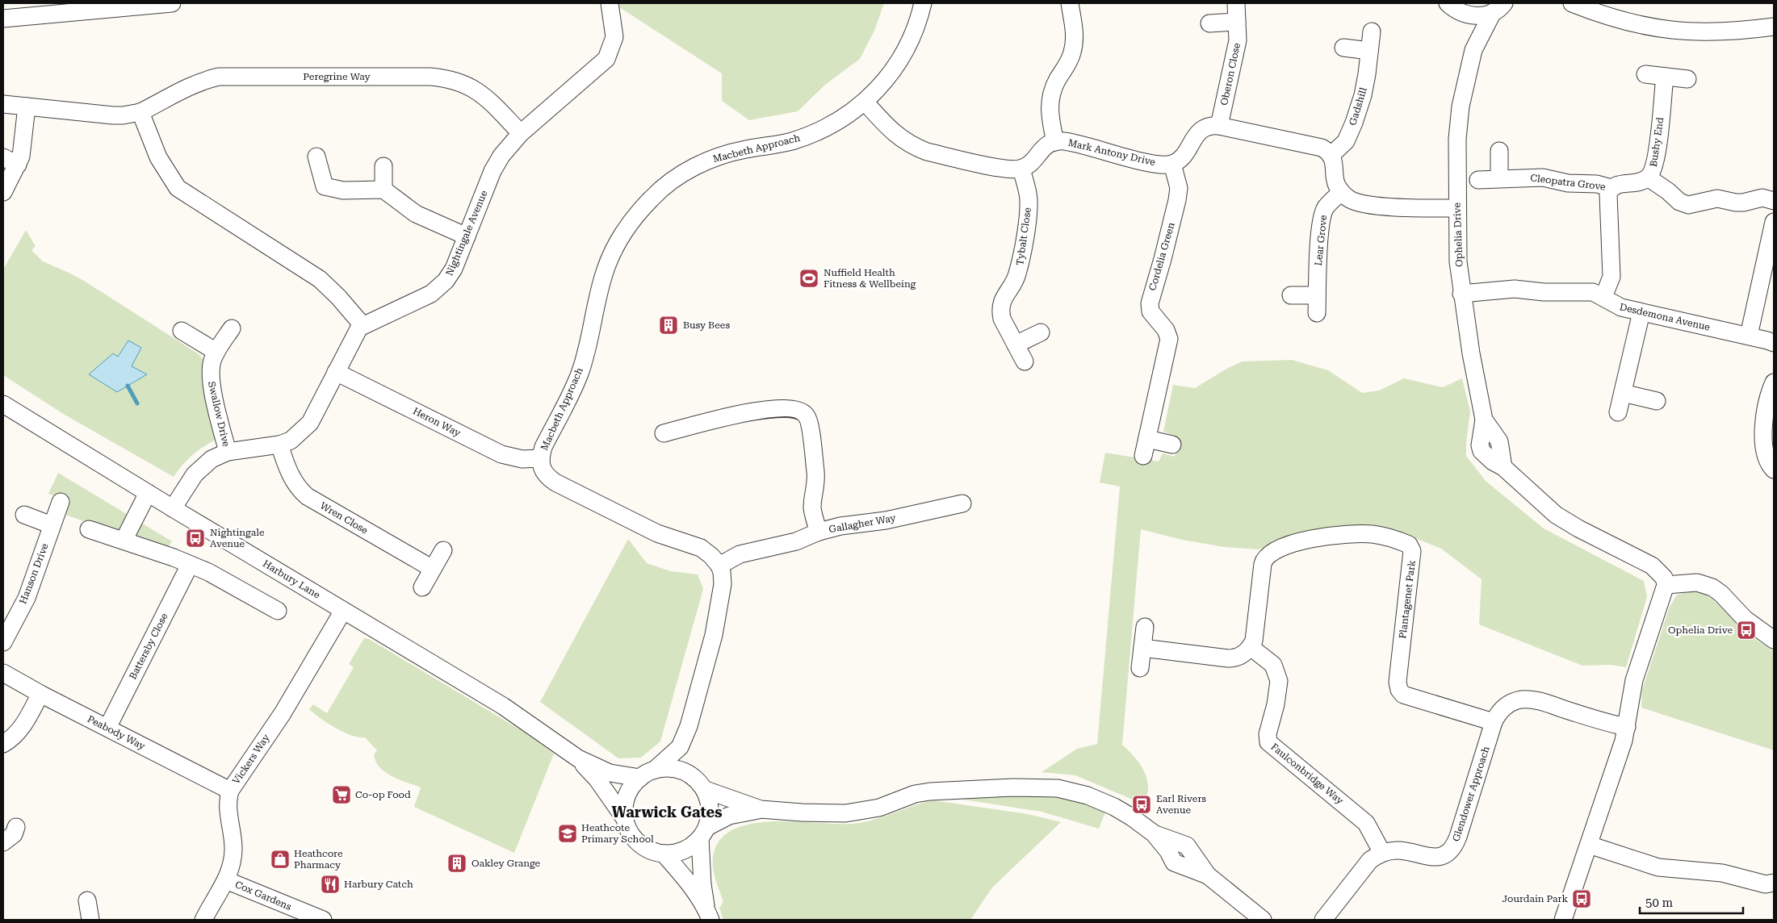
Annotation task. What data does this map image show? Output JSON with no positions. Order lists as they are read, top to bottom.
{
  "streets": {
    "street": [
      "Oberon Close",
      "Peregrine Way",
      "Gadshill",
      "Bushy End",
      "Macbeth Approach",
      "Mark Antony Drive",
      "Cleopatra Grove",
      "Nightingale Avenue",
      "Ophelia Drive",
      "Tybalt Close",
      "Lear Grove",
      "Cordelia Green",
      "Desdemona Avenue",
      "Swallow Drive",
      "Heron Way",
      "Wren Close",
      "Gallagher Way",
      "Hanson Drive",
      "Harbury Lane",
      "Plantagenet Park",
      "Battersby Close",
      "Peabody Way",
      "Vickers Way",
      "Faulconbridge Way",
      "Glendower Approach",
      "Cox Gardens"
    ]
  },
  "crossings": [
    ["Peregrine Way", "Nightingale Avenue"],
    ["Bushy End", "Cleopatra Grove"],
    ["Macbeth Approach", "Heron Way"],
    ["Mark Antony Drive", "Tybalt Close"],
    ["Mark Antony Drive", "Cordelia Green"],
    ["Ophelia Drive", "Desdemona Avenue"],
    ["Harbury Lane", "Vickers Way"],
    ["Plantagenet Park", "Faulconbridge Way"],
    ["Plantagenet Park", "Glendower Approach"],
    ["Battersby Close", "Peabody Way"],
    ["Peabody Way", "Vickers Way"],
    ["Vickers Way", "Cox Gardens"],
    ["Faulconbridge Way", "Glendower Approach"]
  ],
  "districts": ["Warwick Gates"],
  "places": {
    "sports": ["Nuffield Health Fitness & Wellbeing"],
    "building": ["Busy Bees", "Oakley Grange"],
    "bus stop": [
      "Nightingale Avenue",
      "Ophelia Drive",
      "Earl Rivers Avenue",
      "Jourdain Park"
    ],
    "supermarket": ["Co-op Food"],
    "school or university": ["Heathcote Primary School"],
    "shop": ["Heathcore Pharmacy"],
    "restaurant": ["Harbury Catch"]
  },
  "scale_bar": "50 m"
}
